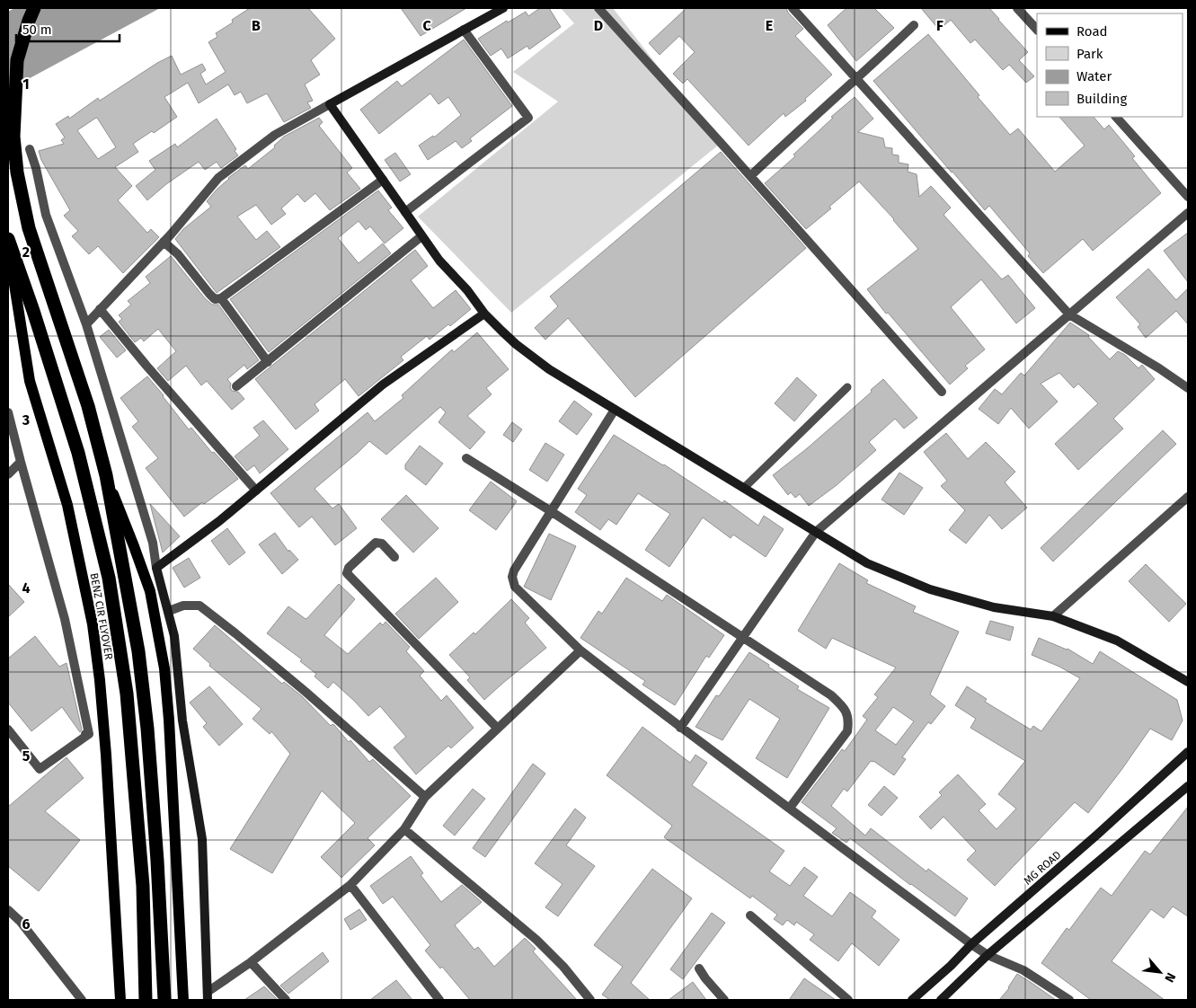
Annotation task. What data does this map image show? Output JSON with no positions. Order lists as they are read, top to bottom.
{
  "streets": {
    "main road": ["BENZ CIR FLYOVER"],
    "street": ["MG ROAD"]
  },
  "legend": [
    "Road",
    "Park",
    "Water",
    "Building"
  ],
  "scale_bar": "50 m",
  "north": "bottom right",
  "grid": {
    "columns": [
      "B",
      "C",
      "D",
      "E",
      "F"
    ],
    "rows": [
      "1",
      "2",
      "3",
      "4",
      "5",
      "6"
    ]
  }
}
